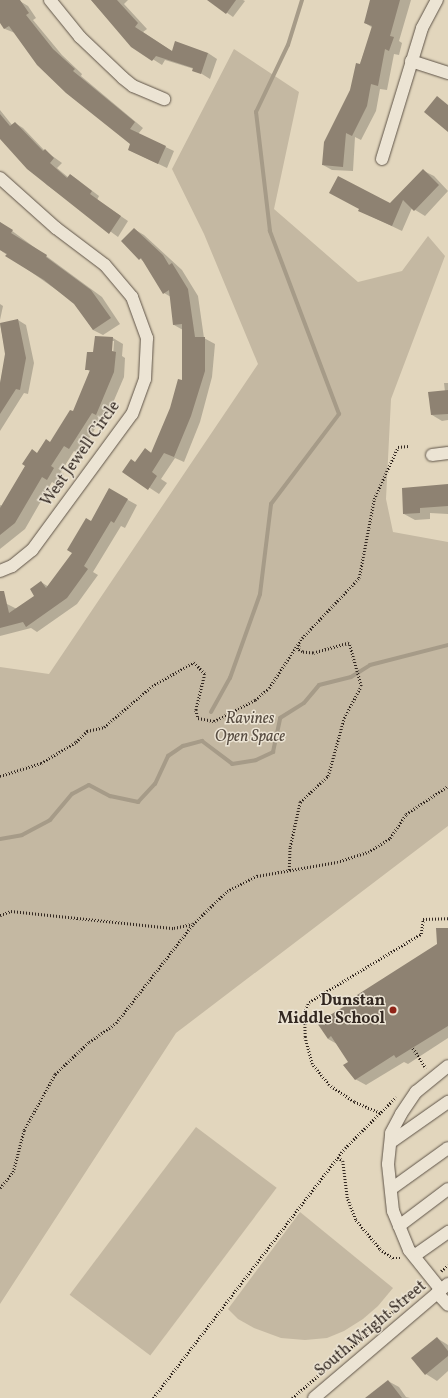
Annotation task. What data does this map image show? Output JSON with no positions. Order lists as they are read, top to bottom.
{
  "streets": {
    "street": ["West Jewell Circle", "South Wright Street"]
  },
  "parks": ["Ravines Open Space"],
  "places": ["Dunstan Middle School"]
}
